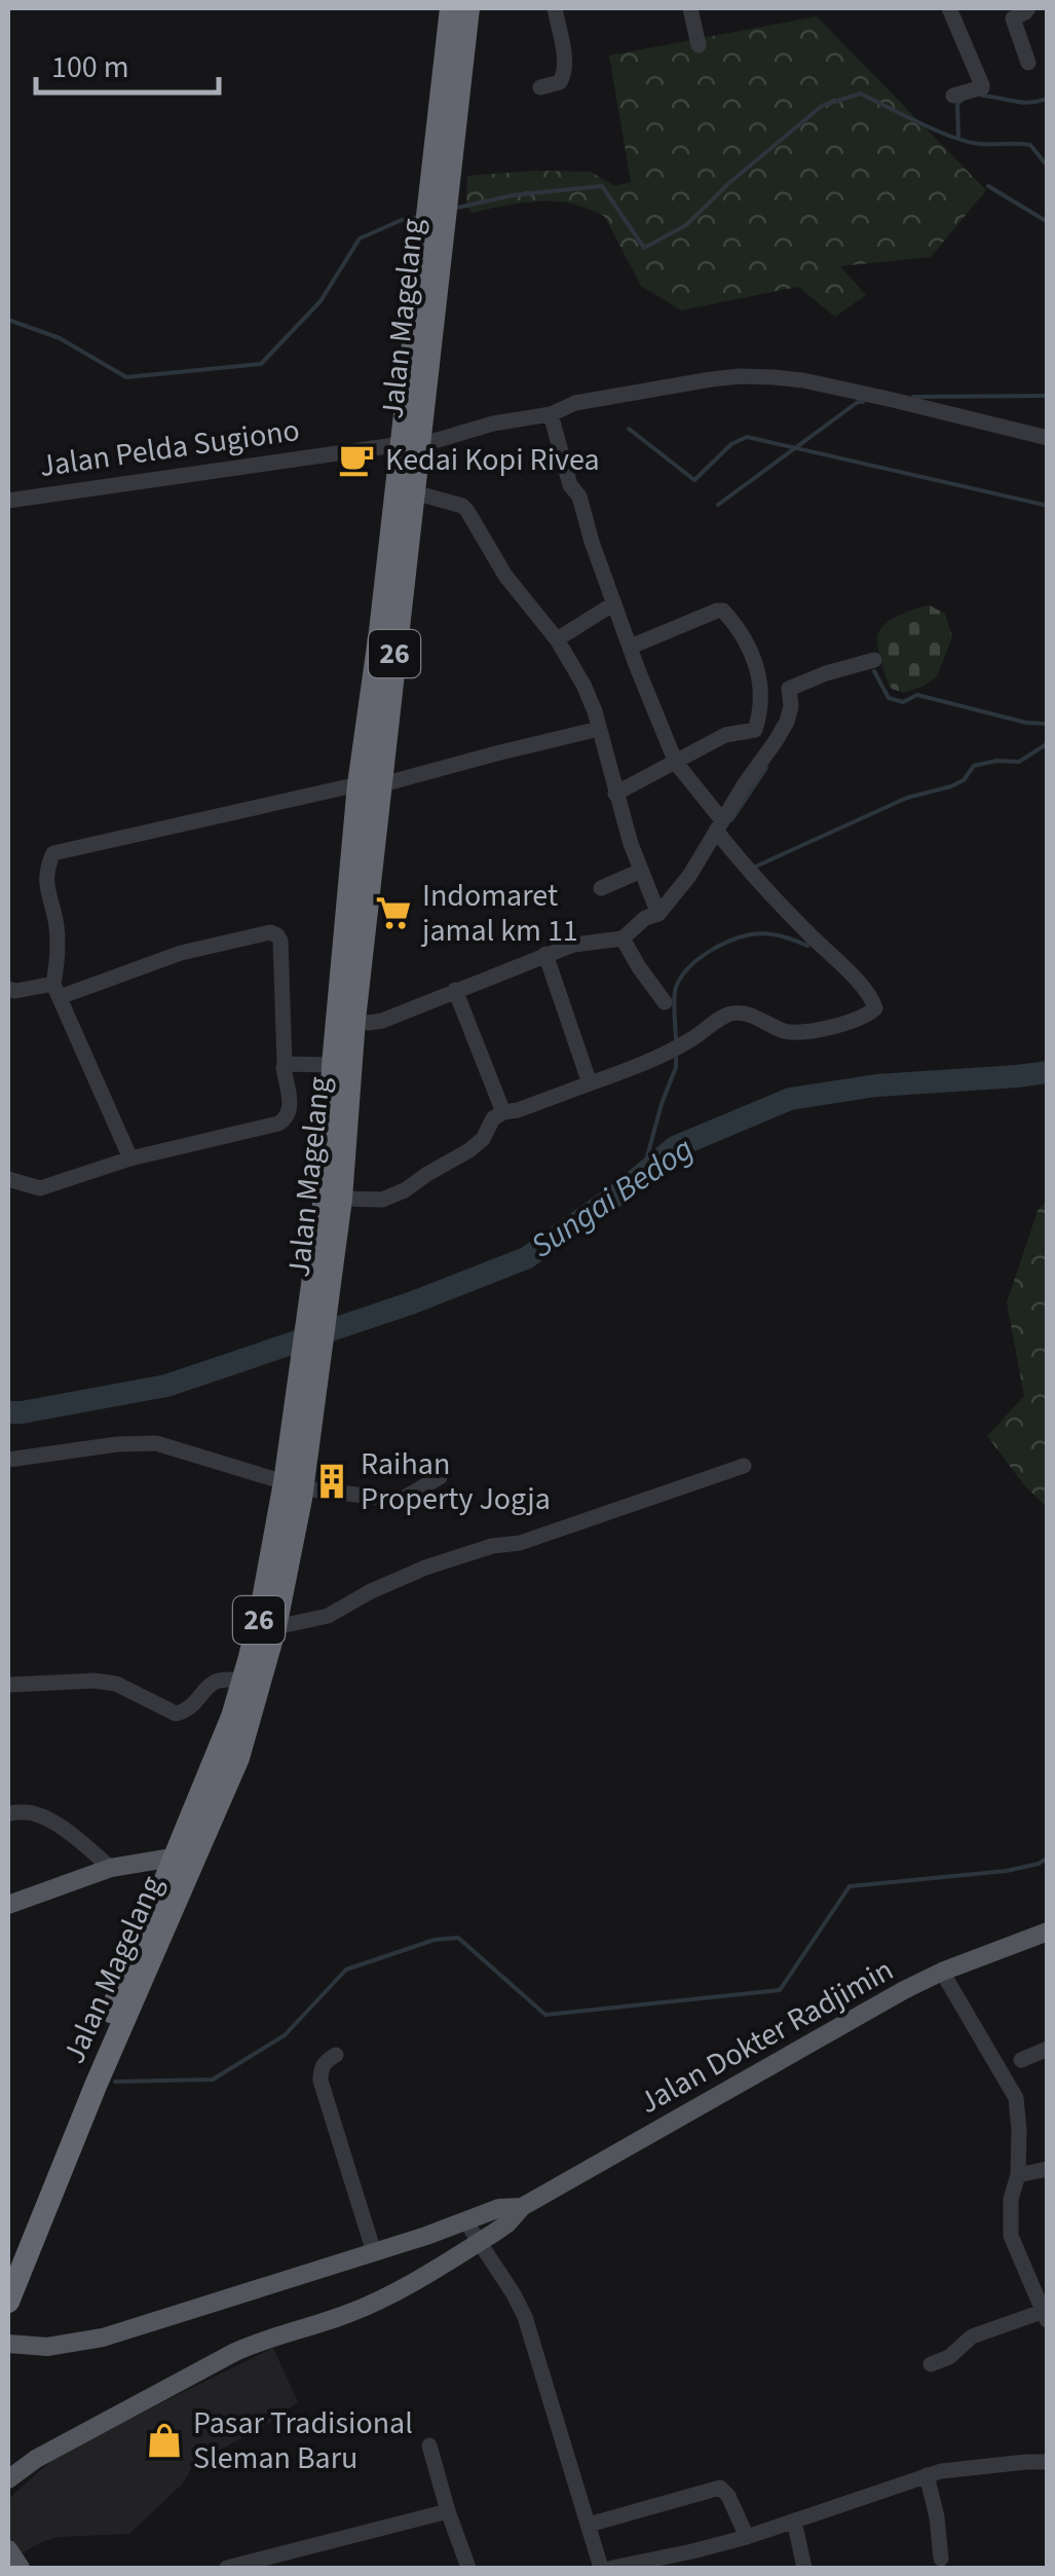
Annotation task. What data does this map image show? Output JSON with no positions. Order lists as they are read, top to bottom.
{
  "streets": {
    "highway": ["Jalan Magelang", "26"],
    "main road": ["Jalan Dokter Radjimin"],
    "street": ["Jalan Pelda Sugiono"]
  },
  "crossings": [
    ["Jalan Magelang", "Jalan Pelda Sugiono"]
  ],
  "water": ["Sungai Bedog"],
  "places": {
    "cafe": ["Kedai Kopi Rivea"],
    "supermarket": ["Indomaret jamal km 11"],
    "building": ["Raihan Property Jogja"],
    "shop": ["Pasar Tradisional Sleman Baru"]
  },
  "scale_bar": "100 m"
}
